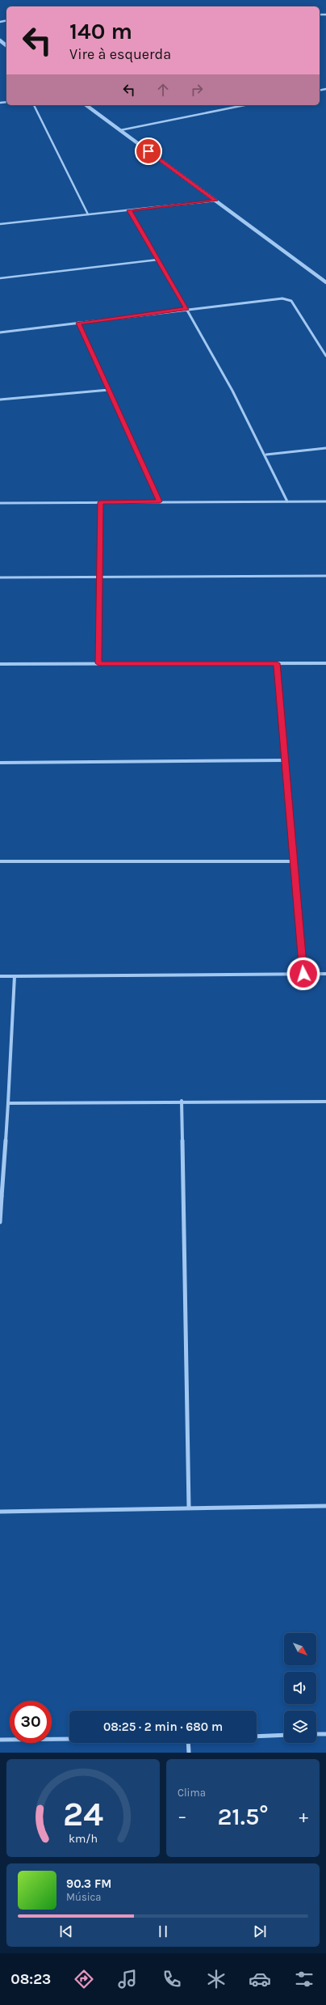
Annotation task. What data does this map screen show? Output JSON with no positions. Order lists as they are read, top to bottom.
{
  "north": "bottom right",
  "page": {
    "turn": ["140 m", "Vire à esquerda"],
    "limit": "30",
    "trip": "08:25 · 2 min · 680 m",
    "tile": "Clima",
    "heat": ["−", "21.5°", "+"],
    "song": ["90.3 FM", "Música"],
    "tabs": "08:23",
    "gauge": ["24", "km/h"]
  }
}
